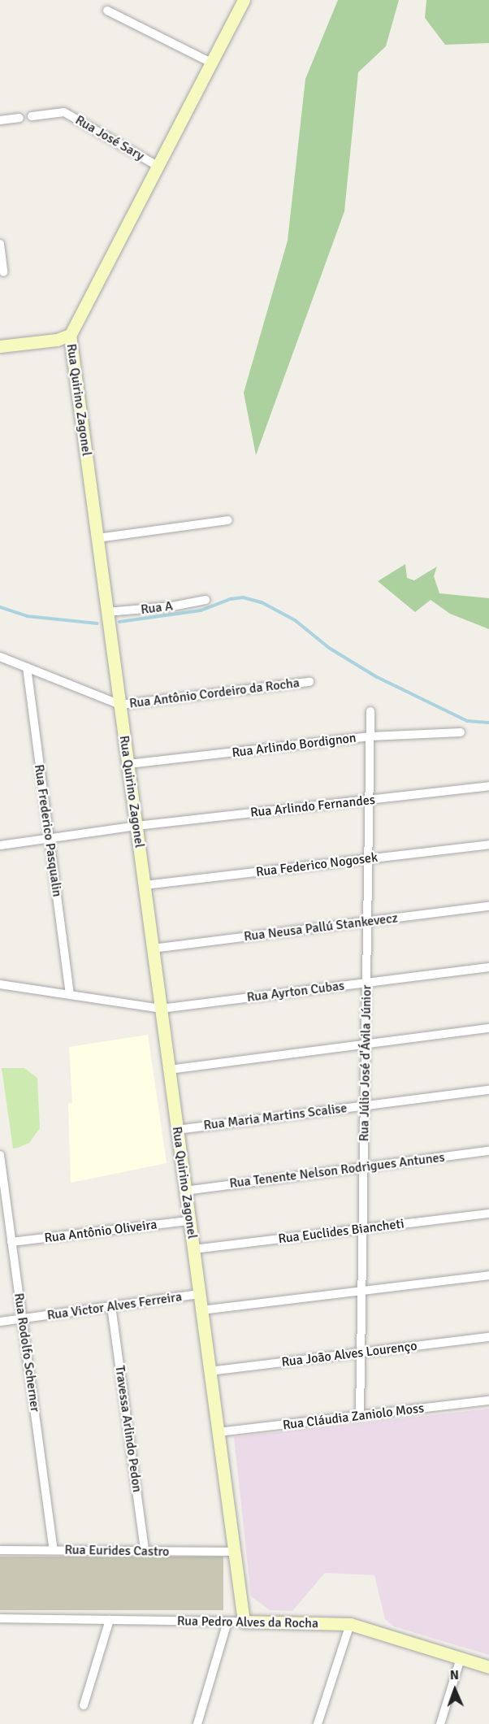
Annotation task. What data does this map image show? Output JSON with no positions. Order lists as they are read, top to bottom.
{
  "streets": {
    "street": [
      "Rua José Sary",
      "Rua Quirino Zagonel",
      "Rua A",
      "Rua Antônio Cordeiro da Rocha",
      "Rua Arlindo Bordignon",
      "Rua Arlindo Fernandes",
      "Rua Frederico Pasqualin",
      "Rua Federico Nogosek",
      "Rua Neusa Pallú Stankevecz",
      "Rua Ayrton Cubas",
      "Rua Júlio José d'Ávila Júnior",
      "Rua Maria Martins Scalise",
      "Rua Tenente Nelson Rodrigues Antunes",
      "Rua Antônio Oliveira",
      "Rua Euclides Biancheti",
      "Rua Victor Alves Ferreira",
      "Rua Rodolfo Scherner",
      "Rua João Alves Lourenço",
      "Rua Cláudia Zaniolo Moss",
      "Travessa Arlindo Pedon",
      "Rua Eurides Castro",
      "Rua Pedro Alves da Rocha"
    ]
  },
  "crossings": [
    ["Rua José Sary", "Rua Quirino Zagonel"],
    ["Rua Quirino Zagonel", "Rua A"],
    ["Rua Quirino Zagonel", "Rua Antônio Cordeiro da Rocha"],
    ["Rua Quirino Zagonel", "Rua Arlindo Bordignon"],
    ["Rua Quirino Zagonel", "Rua Arlindo Fernandes"],
    ["Rua Quirino Zagonel", "Rua Federico Nogosek"],
    ["Rua Quirino Zagonel", "Rua Neusa Pallú Stankevecz"],
    ["Rua Quirino Zagonel", "Rua Ayrton Cubas"],
    ["Rua Quirino Zagonel", "Rua Maria Martins Scalise"],
    ["Rua Quirino Zagonel", "Rua Tenente Nelson Rodrigues Antunes"],
    ["Rua Quirino Zagonel", "Rua Antônio Oliveira"],
    ["Rua Quirino Zagonel", "Rua Euclides Biancheti"],
    ["Rua Quirino Zagonel", "Rua Victor Alves Ferreira"],
    ["Rua Quirino Zagonel", "Rua João Alves Lourenço"],
    ["Rua Quirino Zagonel", "Rua Cláudia Zaniolo Moss"],
    ["Rua Quirino Zagonel", "Rua Eurides Castro"],
    ["Rua Quirino Zagonel", "Rua Pedro Alves da Rocha"],
    ["Rua Arlindo Bordignon", "Rua Júlio José d'Ávila Júnior"],
    ["Rua Arlindo Fernandes", "Rua Frederico Pasqualin"],
    ["Rua Arlindo Fernandes", "Rua Júlio José d'Ávila Júnior"],
    ["Rua Frederico Pasqualin", "Rua Ayrton Cubas"],
    ["Rua Federico Nogosek", "Rua Júlio José d'Ávila Júnior"],
    ["Rua Neusa Pallú Stankevecz", "Rua Júlio José d'Ávila Júnior"],
    ["Rua Ayrton Cubas", "Rua Júlio José d'Ávila Júnior"],
    ["Rua Júlio José d'Ávila Júnior", "Rua Maria Martins Scalise"],
    ["Rua Júlio José d'Ávila Júnior", "Rua Tenente Nelson Rodrigues Antunes"],
    ["Rua Júlio José d'Ávila Júnior", "Rua Euclides Biancheti"],
    ["Rua Júlio José d'Ávila Júnior", "Rua João Alves Lourenço"],
    ["Rua Júlio José d'Ávila Júnior", "Rua Cláudia Zaniolo Moss"],
    ["Rua Antônio Oliveira", "Rua Rodolfo Scherner"],
    ["Rua Victor Alves Ferreira", "Rua Rodolfo Scherner"],
    ["Rua Victor Alves Ferreira", "Travessa Arlindo Pedon"],
    ["Rua Rodolfo Scherner", "Rua Eurides Castro"],
    ["Travessa Arlindo Pedon", "Rua Eurides Castro"]
  ],
  "north": "top"
}
